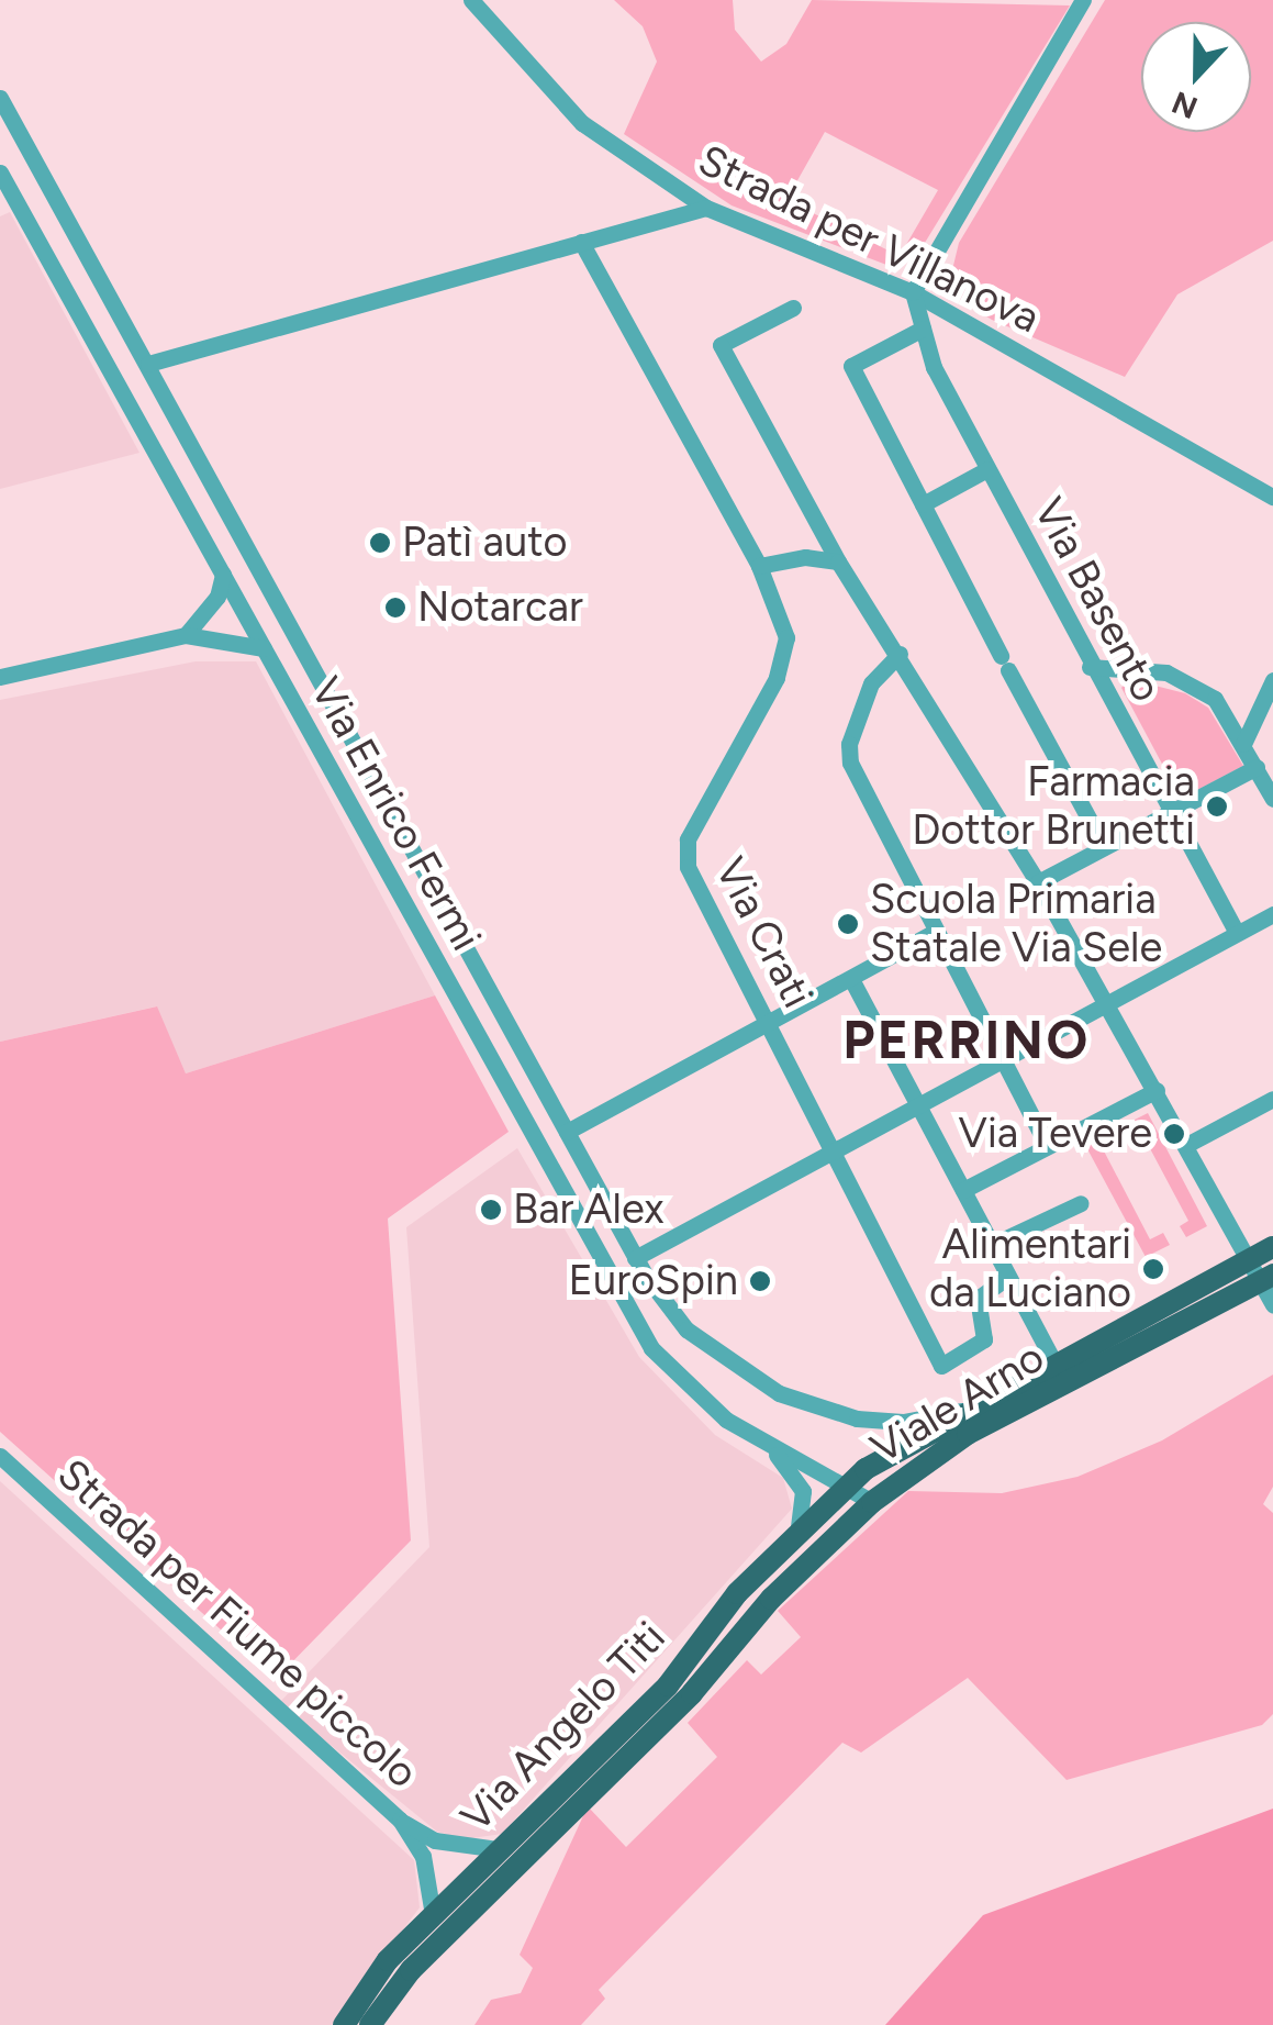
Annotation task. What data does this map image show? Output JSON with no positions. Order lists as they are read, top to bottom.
{
  "streets": {
    "main road": ["Viale Arno", "Via Angelo Titi"],
    "street": [
      "Strada per Villanova",
      "Via Basento",
      "Via Enrico Fermi",
      "Via Crati",
      "Strada per Fiume piccolo"
    ]
  },
  "crossings": [
    ["Strada per Villanova", "Via Basento"],
    ["Via Enrico Fermi", "Viale Arno"],
    ["Via Enrico Fermi", "Via Angelo Titi"],
    ["Viale Arno", "Via Angelo Titi"],
    ["Strada per Fiume piccolo", "Via Angelo Titi"]
  ],
  "districts": ["PERRINO"],
  "places": [
    "Patì auto",
    "Notarcar",
    "Farmacia Dottor Brunetti",
    "Scuola Primaria Statale Via Sele",
    "Via Tevere",
    "Bar Alex",
    "Alimentari da Luciano",
    "EuroSpin"
  ],
  "north": "bottom"
}
